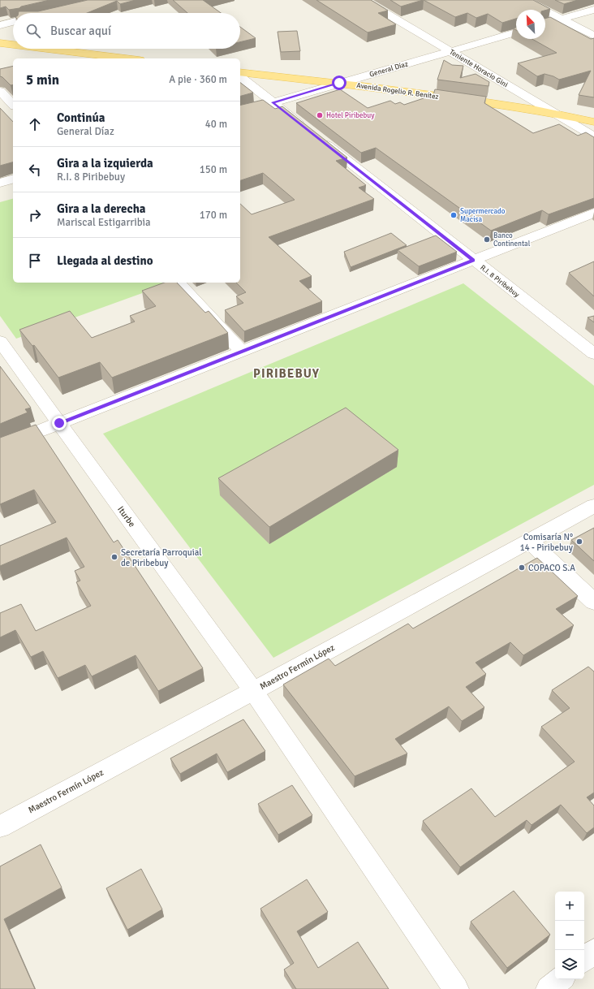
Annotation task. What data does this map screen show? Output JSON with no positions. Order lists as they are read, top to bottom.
{
  "streets": {
    "main road": ["Avenida Rogelio R. Benítez"],
    "street": [
      "Teniente Horacio Gini",
      "General Díaz",
      "R.I. 8 Piribebuy",
      "Iturbe",
      "Maestro Fermín López"
    ]
  },
  "crossings": [
    ["Teniente Horacio Gini", "General Díaz"],
    ["Teniente Horacio Gini", "Avenida Rogelio R. Benítez"],
    ["General Díaz", "Avenida Rogelio R. Benítez"],
    ["General Díaz", "R.I. 8 Piribebuy"],
    ["Iturbe", "Maestro Fermín López"]
  ],
  "districts": ["PIRIBEBUY"],
  "places": [
    "Hotel Piribebuy",
    "Supermercado Macisa",
    "Banco Continental",
    "Comisaría N° 14 - Piribebuy",
    "Secretaría Parroquial de Piribebuy",
    "COPACO S.A"
  ],
  "north": "top left",
  "page": {
    "search": "Buscar aquí",
    "heading": ["5 min", "A pie · 360 m"],
    "list": [
      ["Continúa", "General Díaz", "40 m"],
      ["Gira a la izquierda", "R.I. 8 Piribebuy", "150 m"],
      ["Gira a la derecha", "Mariscal Estigarribia", "170 m"],
      "Llegada al destino"
    ],
    "map_buttons": ["+", "−"]
  }
}
